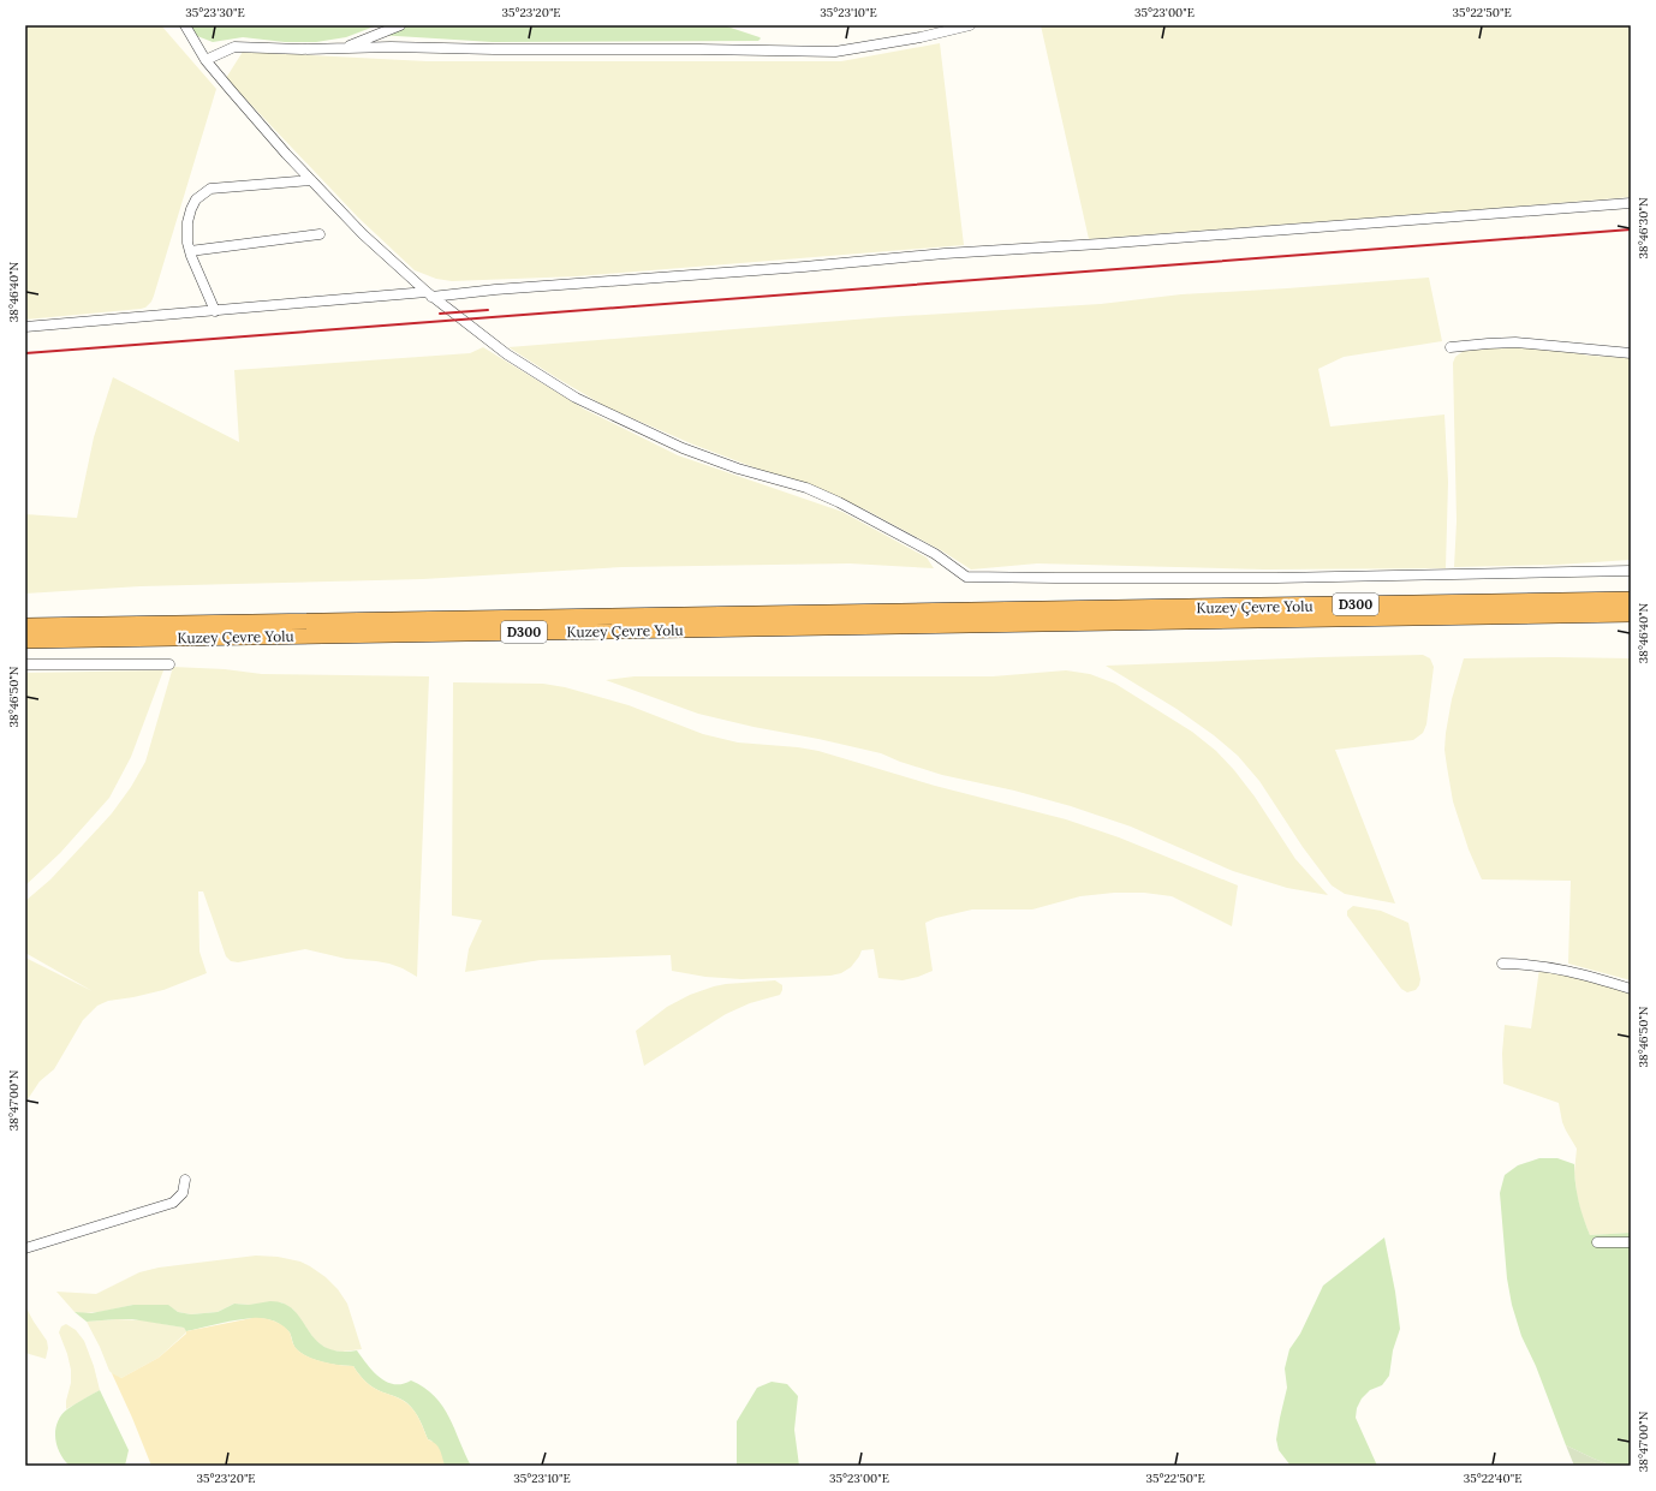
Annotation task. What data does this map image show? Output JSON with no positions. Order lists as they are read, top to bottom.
{
  "streets": {
    "highway": ["D300", "Kuzey Çevre Yolu"]
  },
  "crossings": [
    ["D300", "Kuzey Çevre Yolu"]
  ],
  "coordinates": [
    "35°23'30\"E",
    "35°23'20\"E",
    "35°23'10\"E",
    "35°23'00\"E",
    "35°22'50\"E",
    "38°46'30\"N",
    "38°46'40\"N",
    "38°46'50\"N",
    "38°47'00\"N",
    "35°22'40\"E"
  ]
}
